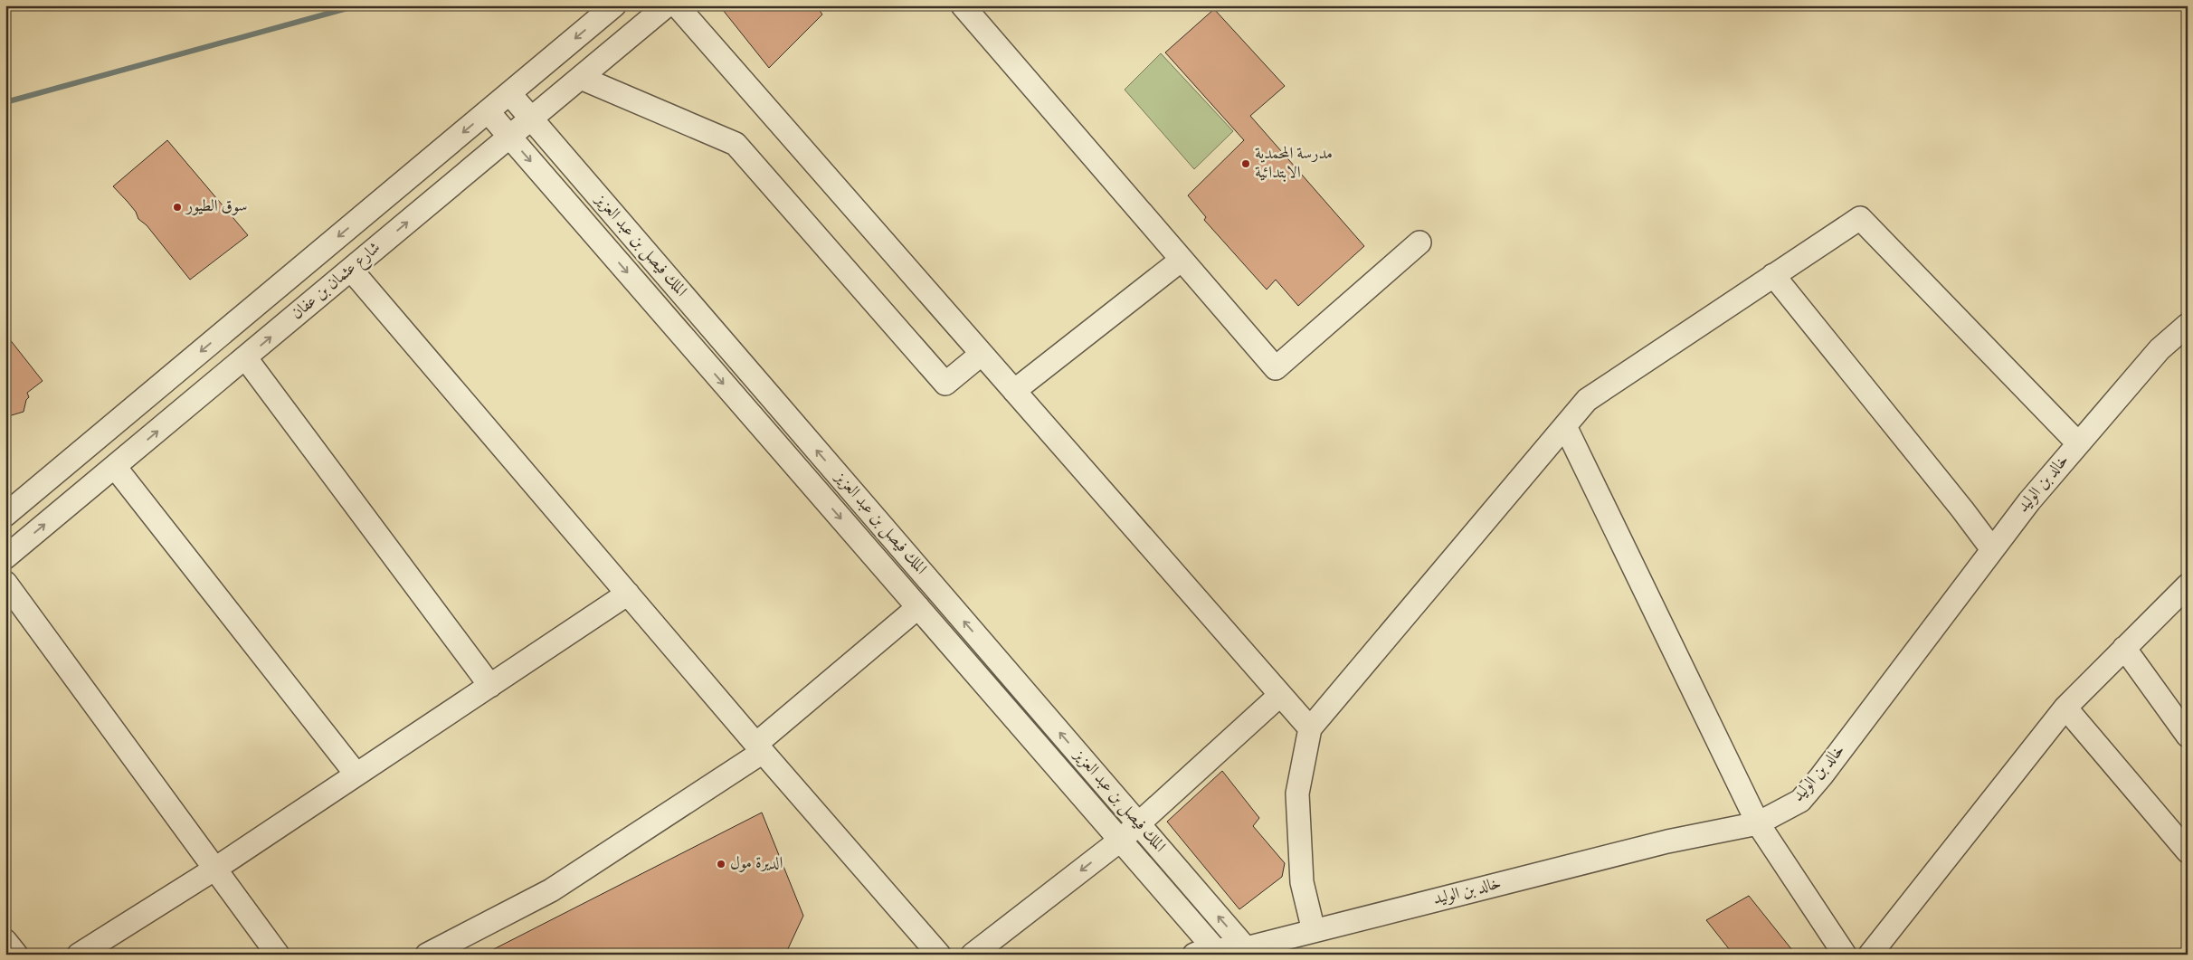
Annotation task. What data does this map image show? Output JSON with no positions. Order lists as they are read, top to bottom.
{
  "streets": {
    "street": ["الملك فيصل بن عبد العزيز", "شارع عثمان بن عفان", "خالد بن الوليد"]
  },
  "crossings": [
    ["الملك فيصل بن عبد العزيز", "شارع عثمان بن عفان"],
    ["الملك فيصل بن عبد العزيز", "خالد بن الوليد"]
  ],
  "places": ["مدرسة المحمدية الابتدائية", "سوق الطيور", "الديرة مول"]
}
